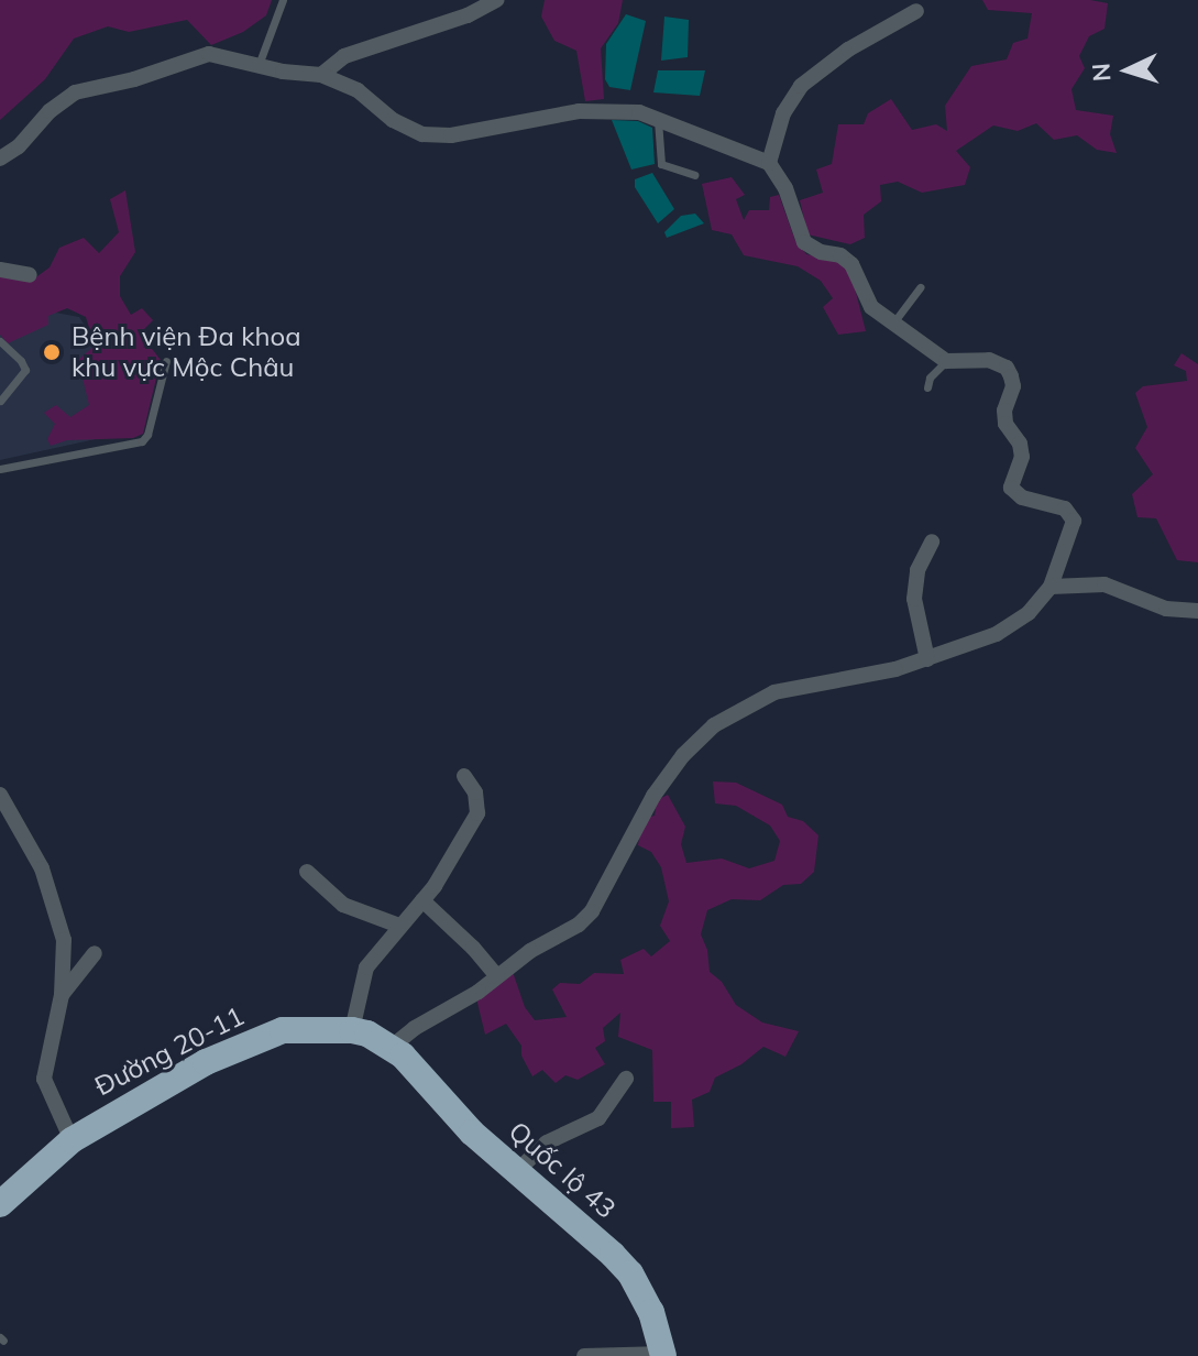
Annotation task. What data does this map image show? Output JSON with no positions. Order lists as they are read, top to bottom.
{
  "streets": {
    "highway": ["Đường 20-11", "Quốc lộ 43"]
  },
  "crossings": [
    ["Đường 20-11", "Quốc lộ 43"]
  ],
  "places": ["Bệnh viện Đa khoa khu vực Mộc Châu"],
  "north": "left"
}
